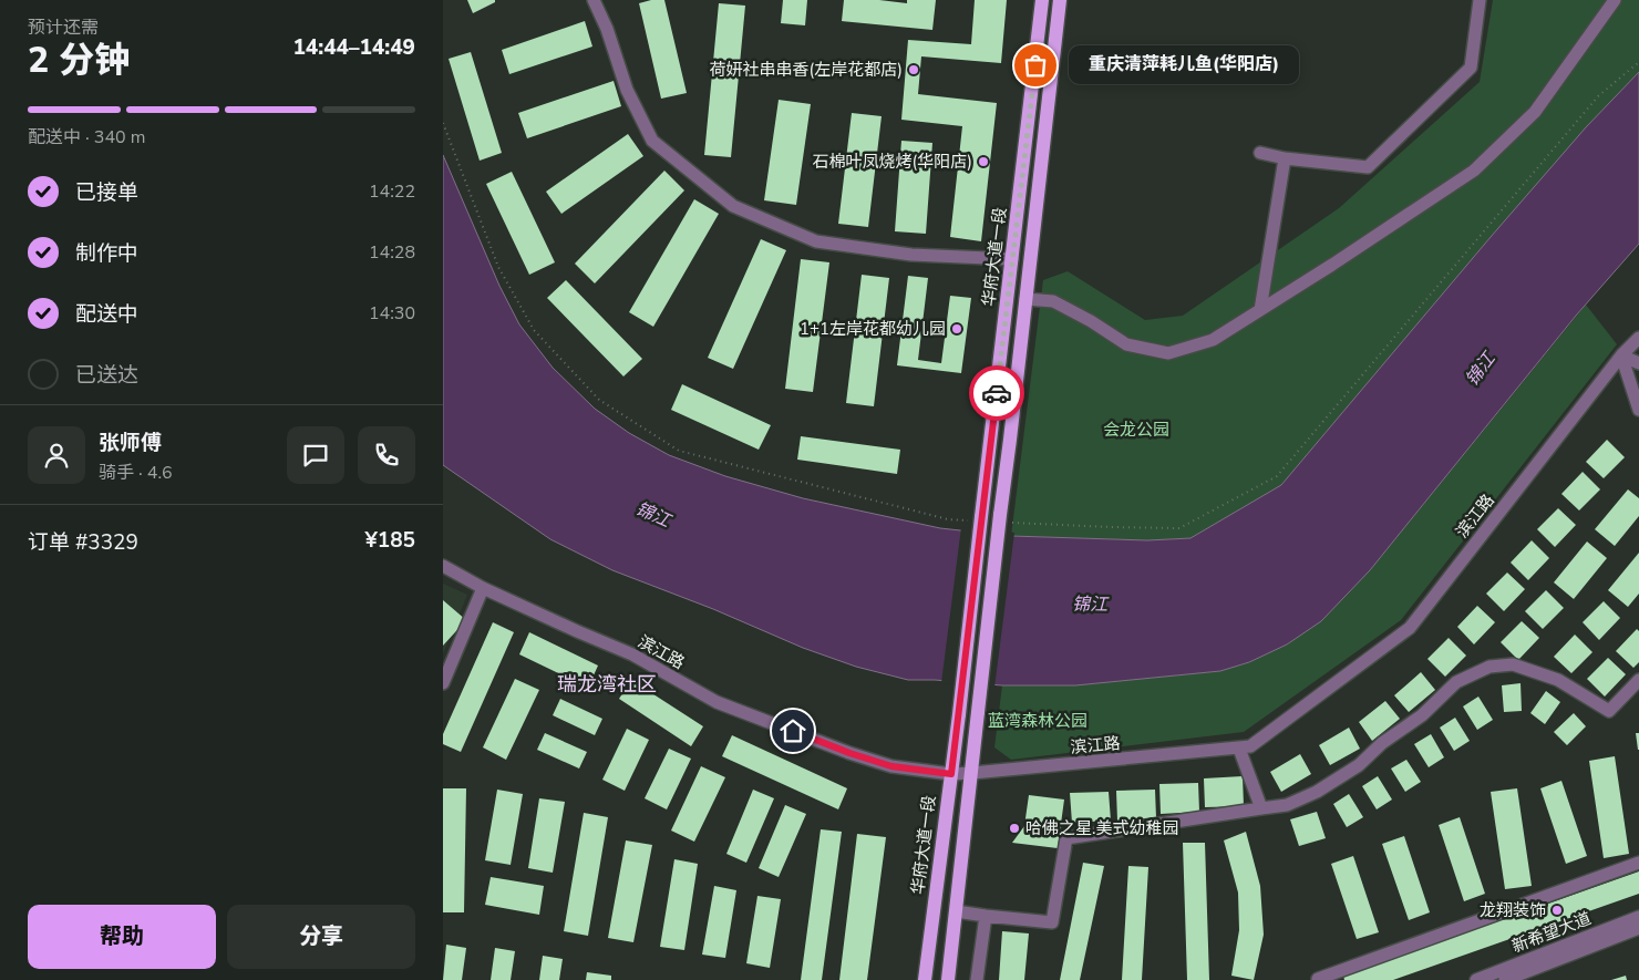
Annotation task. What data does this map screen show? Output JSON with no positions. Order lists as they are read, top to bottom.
{
  "streets": {
    "main road": ["华府大道一段"],
    "street": ["滨江路", "新希望大道"]
  },
  "crossings": [
    ["华府大道一段", "滨江路"]
  ],
  "districts": ["瑞龙湾社区"],
  "water": ["锦江"],
  "parks": ["会龙公园", "蓝湾森林公园"],
  "places": [
    "重庆清萍耗儿鱼(华阳店)",
    "荷妍社串串香(左岸花都店)",
    "石棉叶凤烧烤(华阳店)",
    "1+1左岸花都幼儿园",
    "哈佛之星.美式幼稚园",
    "龙翔装饰"
  ],
  "page": {
    "heading": ["2 分钟", "预计还需", "14:44–14:49"],
    "panel": [
      "张师傅",
      "骑手 · 4.6",
      "订单 #3329",
      "¥185"
    ],
    "bubble": "重庆清萍耗儿鱼(华阳店)",
    "bar": "配送中 · 340 m",
    "list": [
      ["已接单", "14:22"],
      ["制作中", "14:28"],
      ["配送中", "14:30"],
      "已送达"
    ],
    "buttons": ["帮助", "分享"]
  }
}
